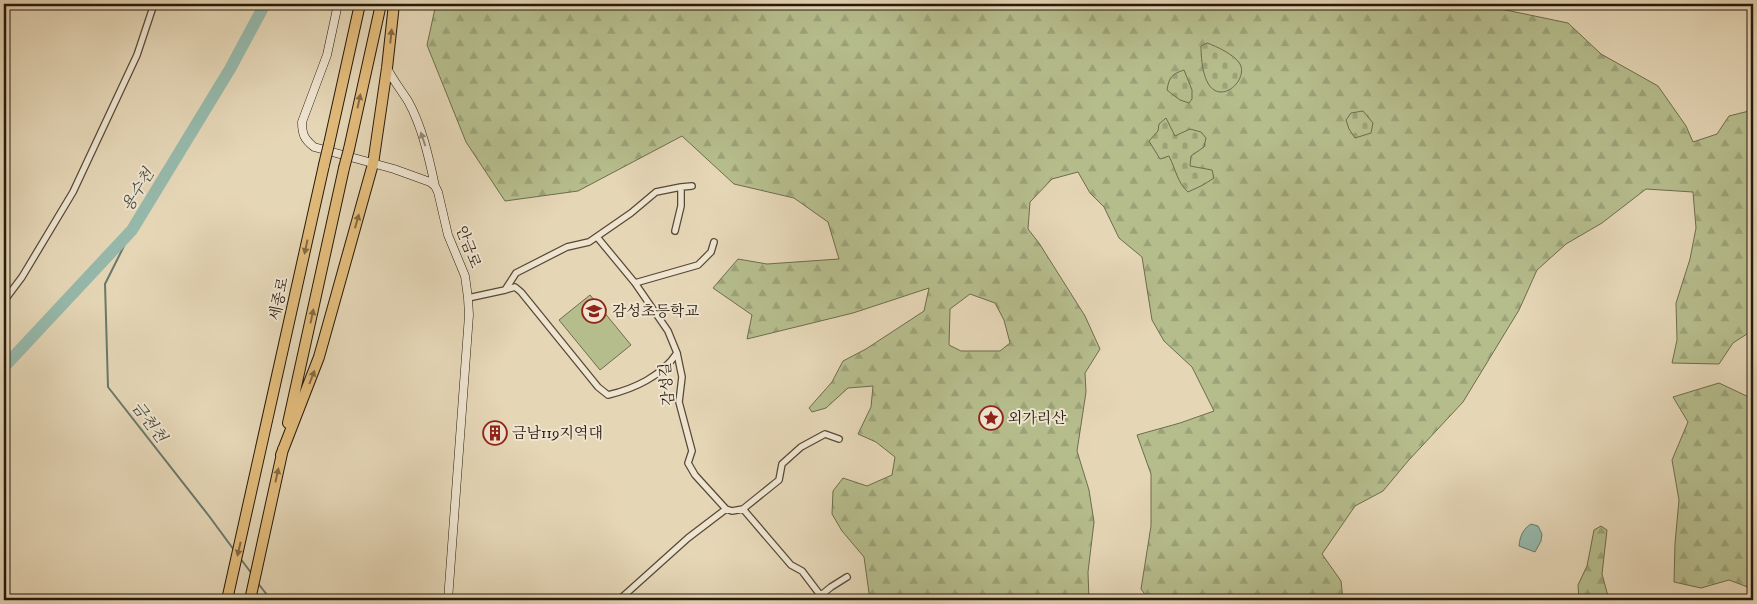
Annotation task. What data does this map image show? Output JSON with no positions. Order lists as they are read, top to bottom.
{
  "streets": {
    "highway": ["세종로"],
    "street": ["안금로", "감성길"]
  },
  "water": ["용수천", "금천천"],
  "places": {
    "school or university": ["감성초등학교"],
    "place": ["외가리산"],
    "building": ["금남119지역대"]
  }
}
